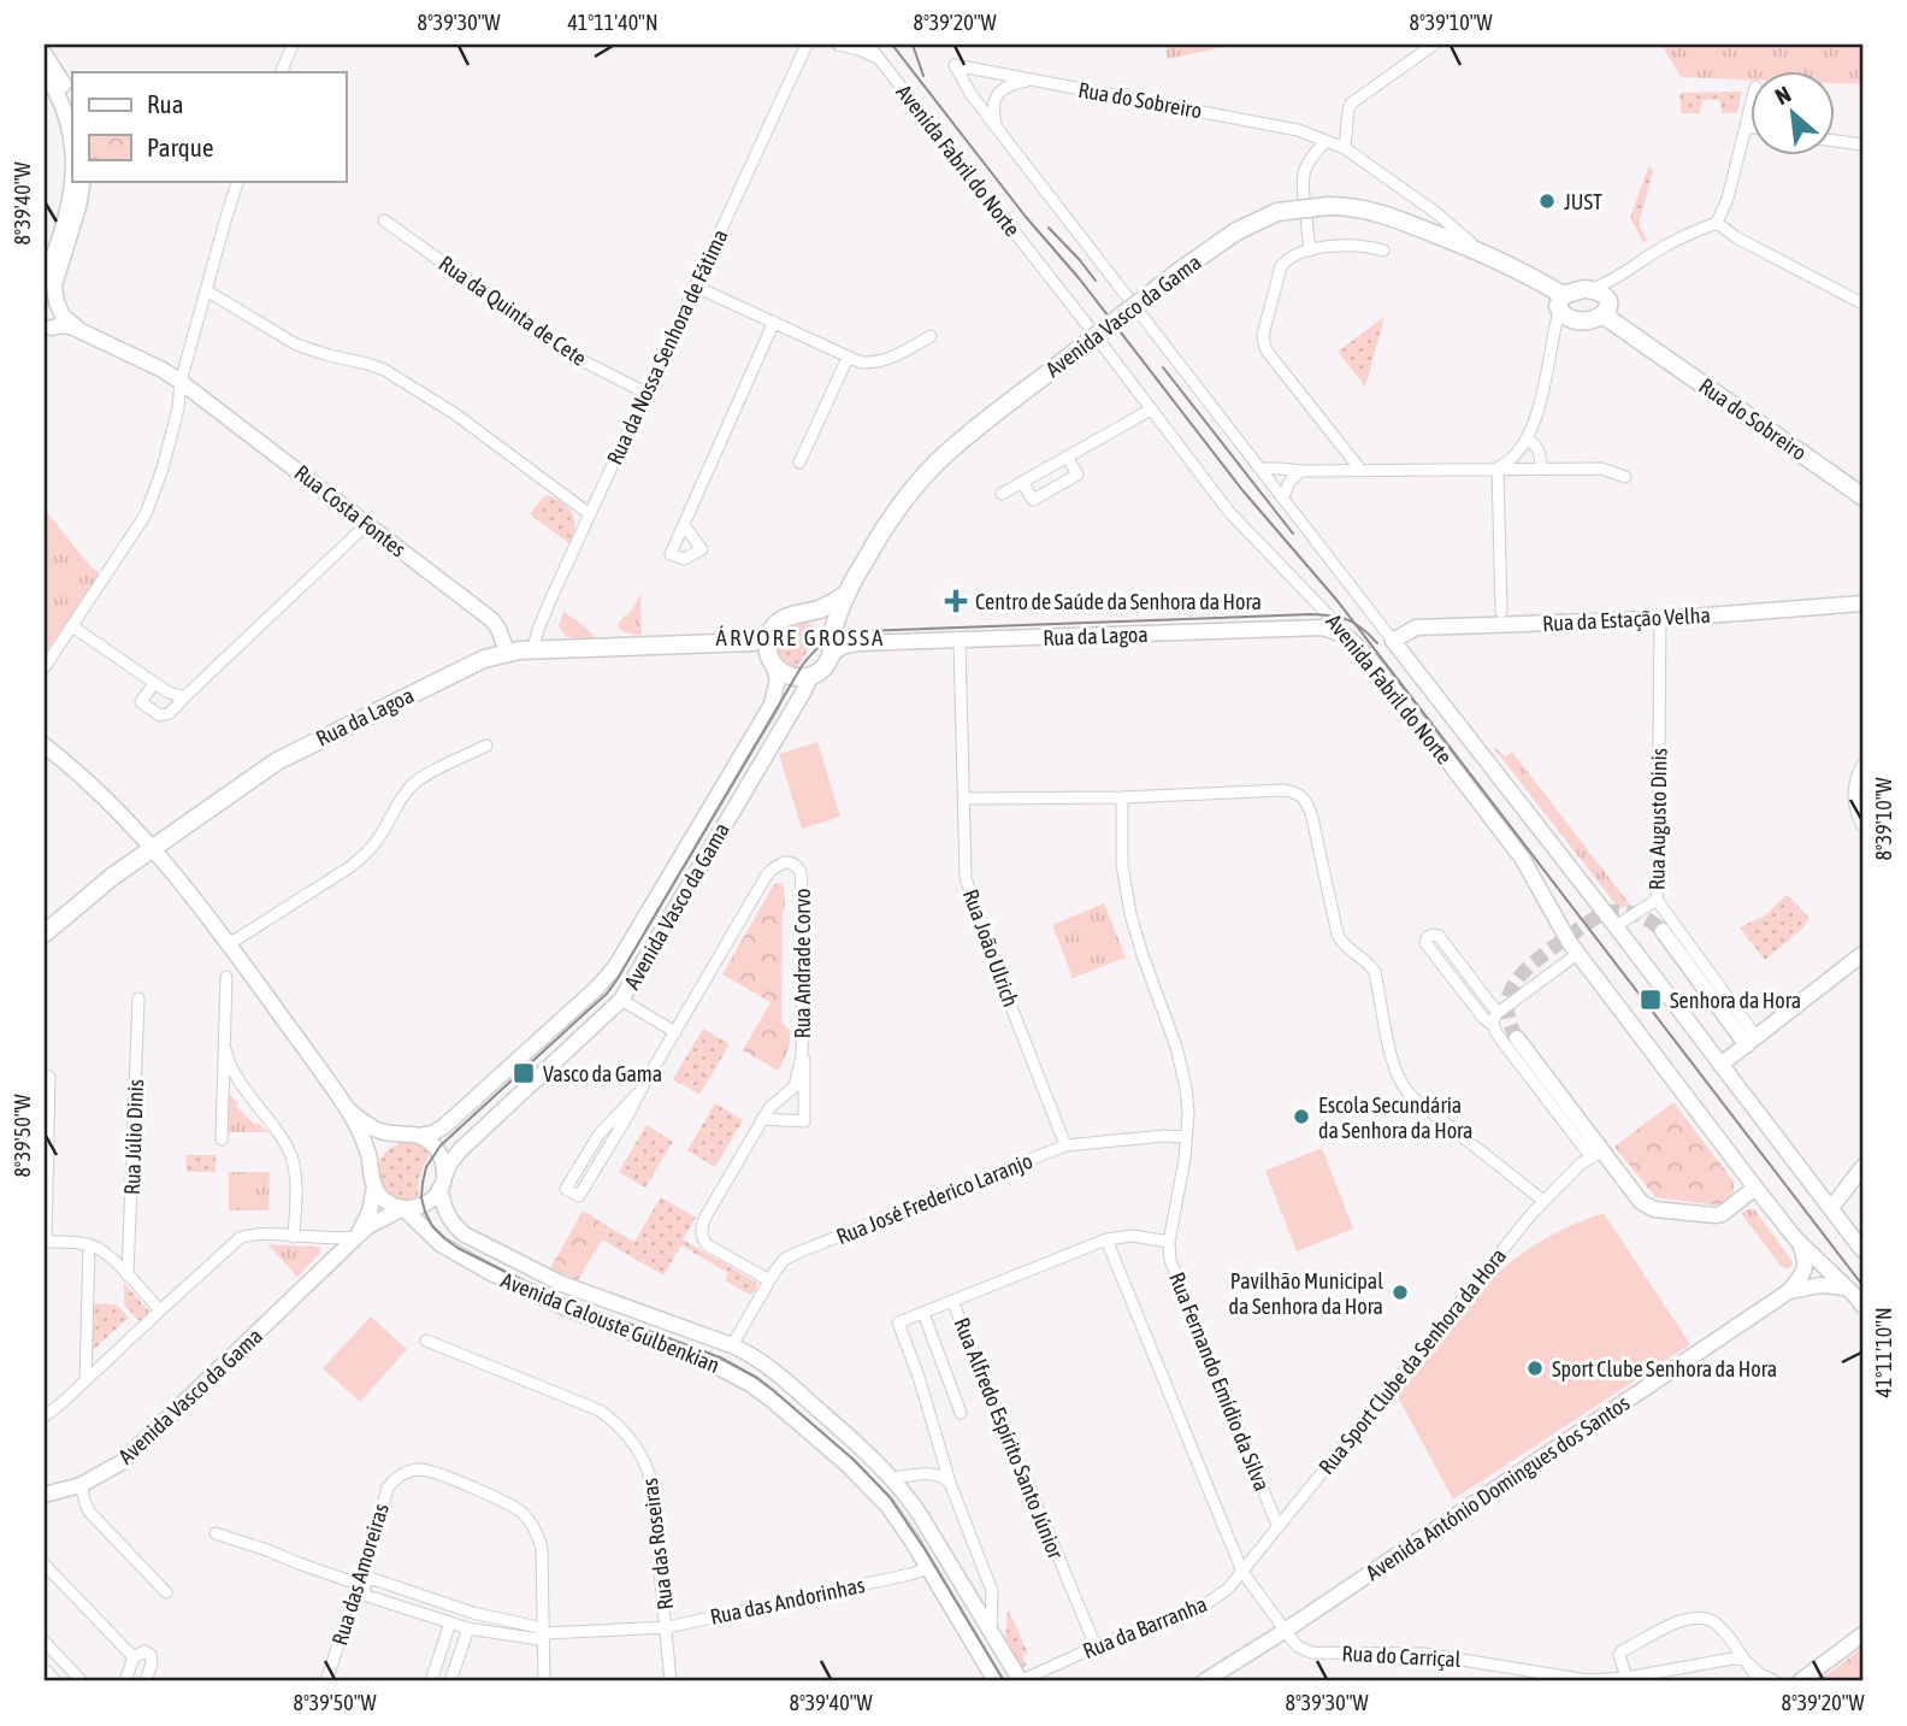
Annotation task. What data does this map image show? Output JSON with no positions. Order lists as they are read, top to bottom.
{
  "streets": {
    "main road": [
      "Rua do Sobreiro",
      "Avenida Fabril do Norte",
      "Avenida Vasco da Gama",
      "Rua Costa Fontes",
      "Rua da Estação Velha",
      "Rua da Lagoa",
      "Avenida Calouste Gulbenkian",
      "Avenida António Domingues dos Santos"
    ],
    "street": [
      "Rua da Quinta de Cete",
      "Rua da Nossa Senhora de Fátima",
      "Rua Augusto Dinis",
      "Rua João Ulrich",
      "Rua Andrade Corvo",
      "Rua Júlio Dinis",
      "Rua José Frederico Laranjo",
      "Rua Sport Clube da Senhora da Hora",
      "Rua Fernando Emídio da Silva",
      "Rua Alfredo Espírito Santo Júnior",
      "Rua das Roseiras",
      "Rua das Amoreiras",
      "Rua das Andorinhas",
      "Rua da Barranha",
      "Rua do Carriçal"
    ]
  },
  "crossings": [
    ["Rua do Sobreiro", "Avenida Fabril do Norte"],
    ["Rua do Sobreiro", "Avenida Vasco da Gama"],
    ["Avenida Fabril do Norte", "Rua da Estação Velha"],
    ["Avenida Fabril do Norte", "Rua da Lagoa"],
    ["Rua da Quinta de Cete", "Rua da Nossa Senhora de Fátima"],
    ["Avenida Vasco da Gama", "Rua da Lagoa"],
    ["Avenida Vasco da Gama", "Avenida Calouste Gulbenkian"],
    ["Rua da Nossa Senhora de Fátima", "Rua da Lagoa"],
    ["Rua Costa Fontes", "Rua da Lagoa"],
    ["Rua da Estação Velha", "Rua Augusto Dinis"],
    ["Rua da Lagoa", "Rua João Ulrich"],
    ["Rua João Ulrich", "Rua José Frederico Laranjo"],
    ["Rua Andrade Corvo", "Rua José Frederico Laranjo"],
    ["Rua José Frederico Laranjo", "Avenida Calouste Gulbenkian"],
    ["Rua José Frederico Laranjo", "Rua Fernando Emídio da Silva"],
    ["Avenida Calouste Gulbenkian", "Rua das Andorinhas"],
    ["Avenida Calouste Gulbenkian", "Rua da Barranha"],
    ["Rua Sport Clube da Senhora da Hora", "Rua Fernando Emídio da Silva"],
    ["Rua Sport Clube da Senhora da Hora", "Rua da Barranha"],
    ["Rua Fernando Emídio da Silva", "Rua Alfredo Espírito Santo Júnior"],
    ["Rua Alfredo Espírito Santo Júnior", "Rua da Barranha"],
    ["Avenida António Domingues dos Santos", "Rua do Carriçal"],
    ["Rua das Roseiras", "Rua das Andorinhas"],
    ["Rua das Amoreiras", "Rua das Andorinhas"]
  ],
  "districts": ["ÁRVORE GROSSA"],
  "places": {
    "other": [
      "JUST",
      "Escola Secundária da Senhora da Hora",
      "Pavilhão Municipal da Senhora da Hora",
      "Sport Clube Senhora da Hora"
    ],
    "health": ["Centro de Saúde da Senhora da Hora"],
    "transit": ["Senhora da Hora", "Vasco da Gama"]
  },
  "legend": ["Rua", "Parque"],
  "north": "top left",
  "coordinates": [
    "8°39'30\"W",
    "41°11'40\"N",
    "8°39'20\"W",
    "8°39'10\"W",
    "8°39'40\"W",
    "8°39'50\"W",
    "41°11'10\"N"
  ]
}
